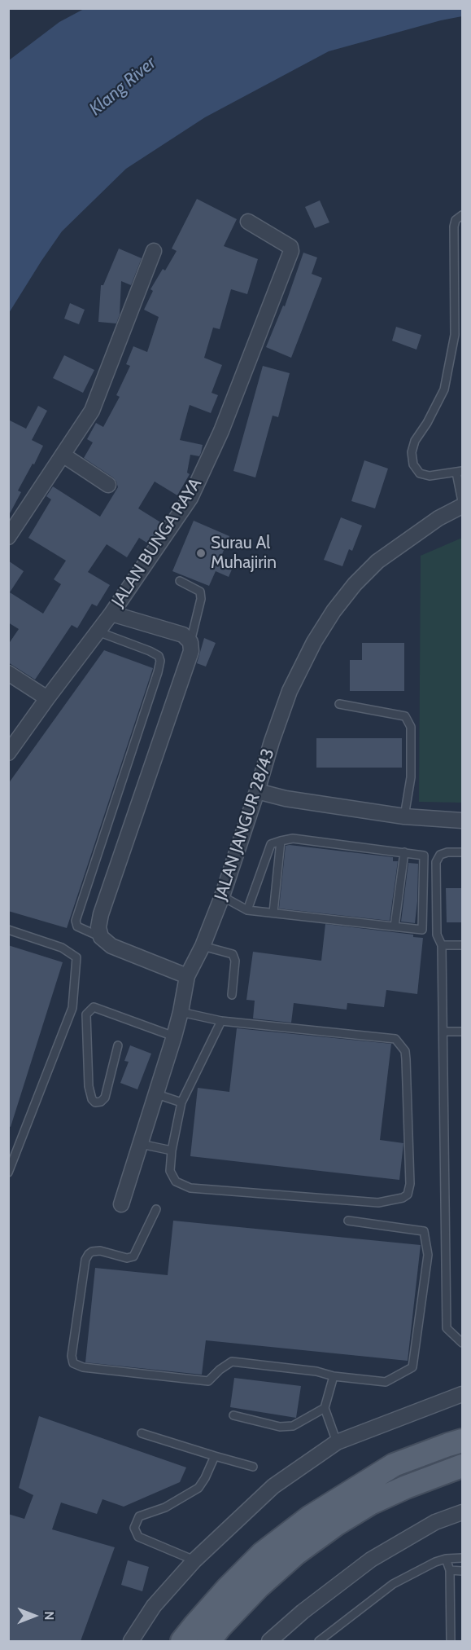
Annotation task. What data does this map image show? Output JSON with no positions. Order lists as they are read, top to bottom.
{
  "streets": {
    "street": ["JALAN BUNGA RAYA", "JALAN JANGUR 28/43"]
  },
  "water": ["Klang River"],
  "places": ["Surau Al Muhajirin"],
  "north": "right"
}
